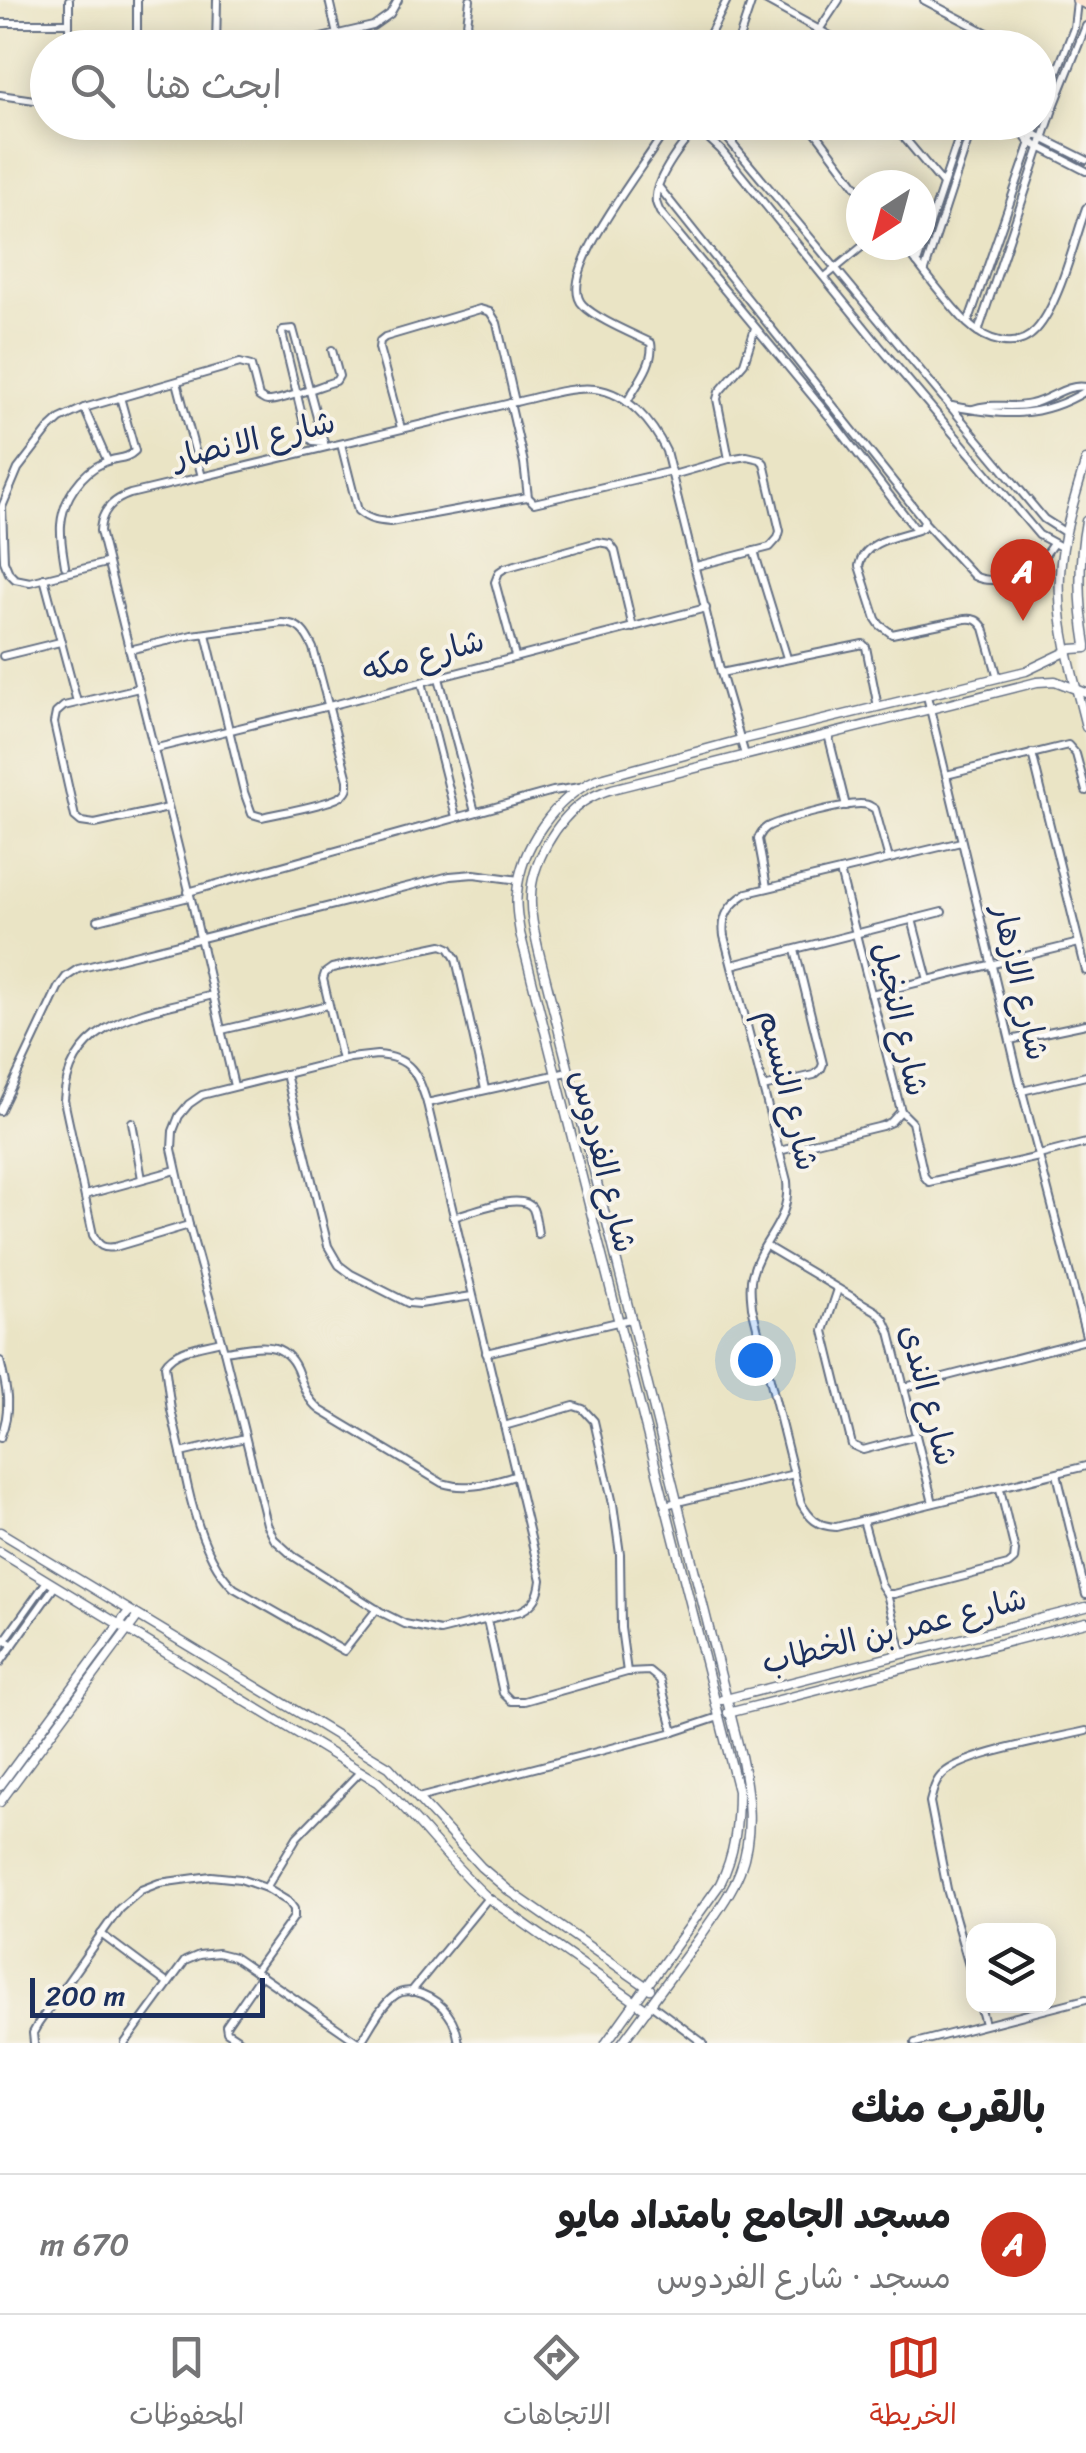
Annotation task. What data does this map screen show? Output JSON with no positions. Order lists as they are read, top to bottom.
{
  "streets": {
    "street": [
      "شارع الانصار",
      "شارع مكه",
      "شارع الازهار",
      "شارع النخيل",
      "شارع النسيم",
      "شارع الفردوس",
      "شارع الندى",
      "شارع عمر بن الخطاب"
    ]
  },
  "crossings": [
    ["شارع الانصار", "شارع مكه"],
    ["شارع الازهار", "شارع النسيم"],
    ["شارع الازهار", "شارع الفردوس"],
    ["شارع النخيل", "شارع النسيم"],
    ["شارع النسيم", "شارع الندى"],
    ["شارع الفردوس", "شارع عمر بن الخطاب"]
  ],
  "scale_bar": "200 m",
  "north": "bottom left",
  "page": {
    "search": "ابحث هنا",
    "pins": "A",
    "scale": "200 m",
    "heading": "بالقرب منك",
    "list": [
      {
        "mark": "A",
        "name": "مسجد الجامع بامتداد مايو",
        "note": "مسجد · شارع الفردوس",
        "value": "670 m"
      }
    ],
    "nav": ["الخريطة", "الاتجاهات", "المحفوظات"]
  }
}
